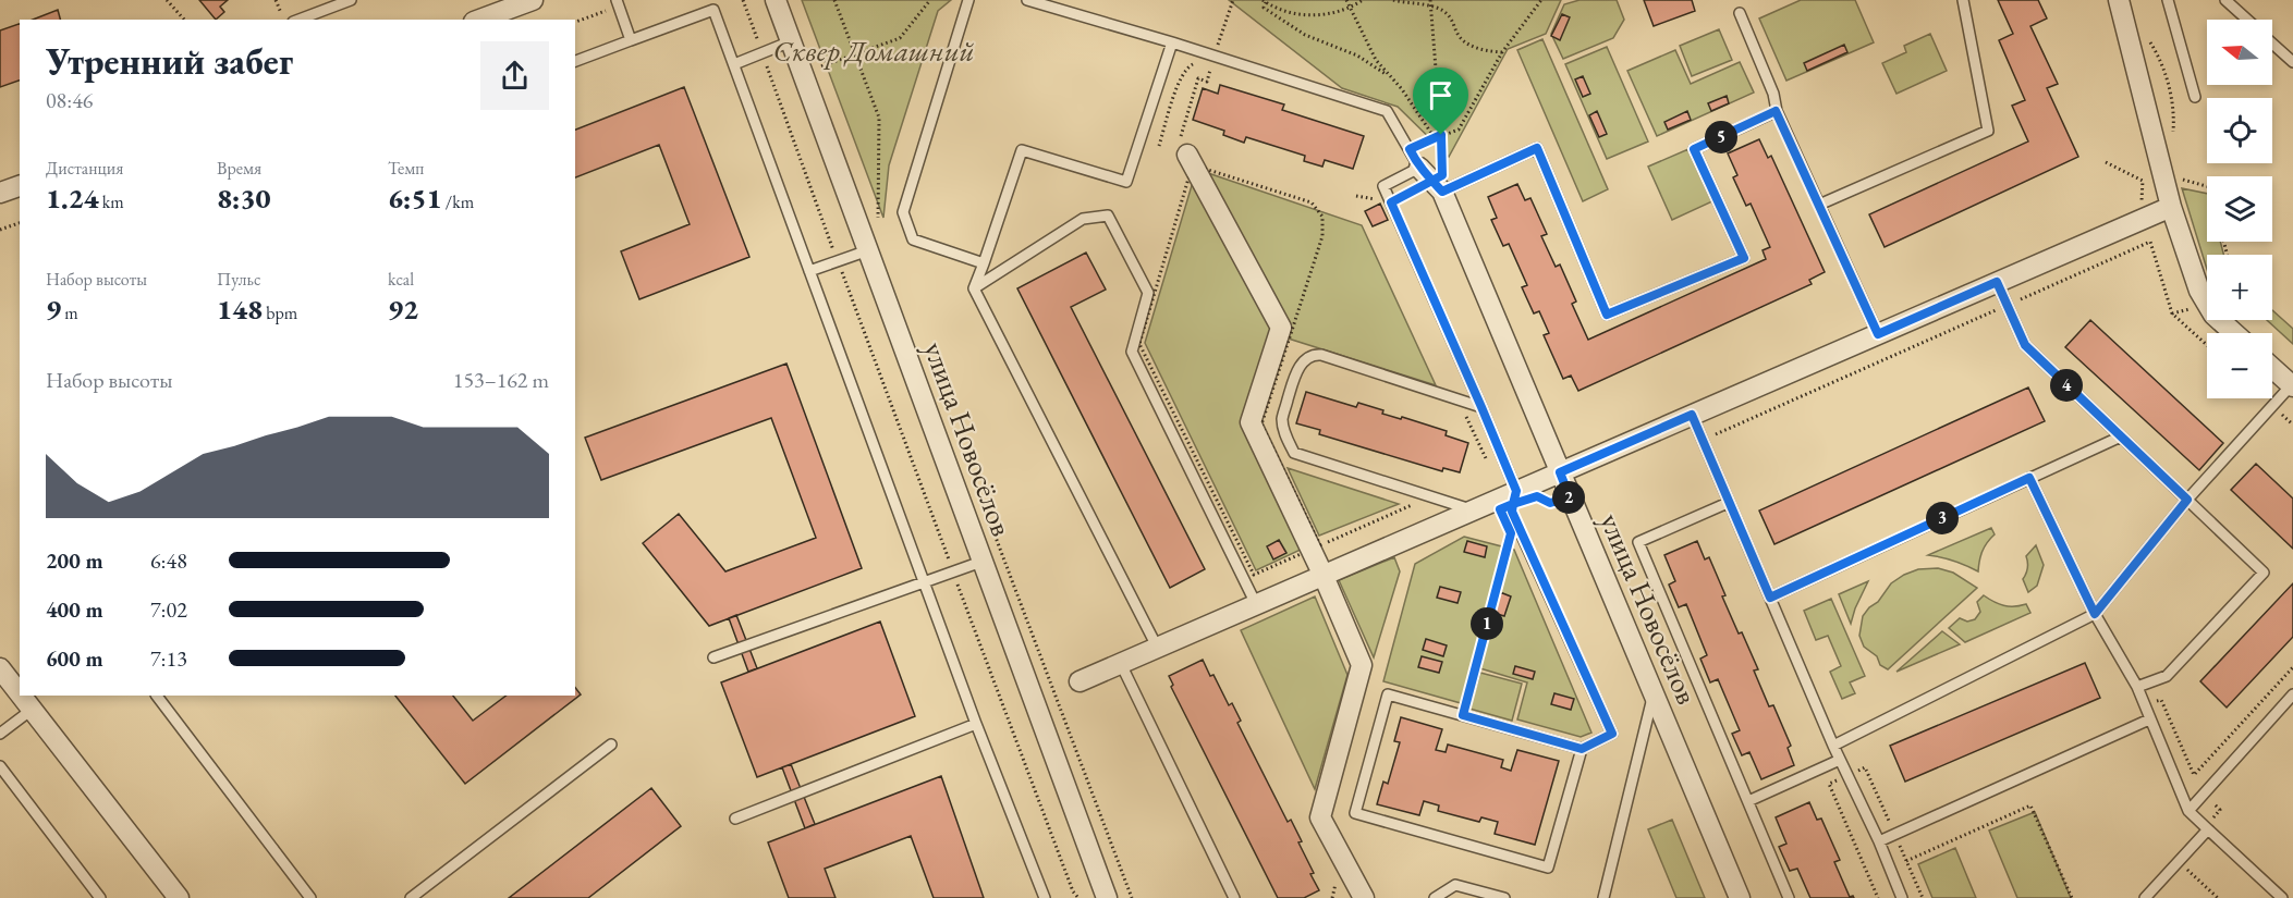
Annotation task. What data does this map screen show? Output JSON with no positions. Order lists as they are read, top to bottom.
{
  "streets": {
    "street": ["улица Новосёлов"]
  },
  "parks": ["Сквер Домашний"],
  "north": "left",
  "page": {
    "map_buttons": ["+", "−"],
    "heading": ["Утренний забег", "08:46"],
    "pins": [
      "5",
      "4",
      "2",
      "3",
      "1"
    ],
    "stats": [
      ["Дистанция", "1.24 km"],
      ["Время", "8:30"],
      ["Темп", "6:51 /km"],
      ["Набор высоты", "9 m"],
      ["Пульс", "148 bpm"],
      ["kcal", "92"]
    ],
    "chart": ["Набор высоты", "153–162 m"],
    "list": [
      {
        "name": "200 m",
        "note": "6:48"
      },
      {
        "name": "400 m",
        "note": "7:02"
      },
      {
        "name": "600 m",
        "note": "7:13"
      }
    ]
  }
}
